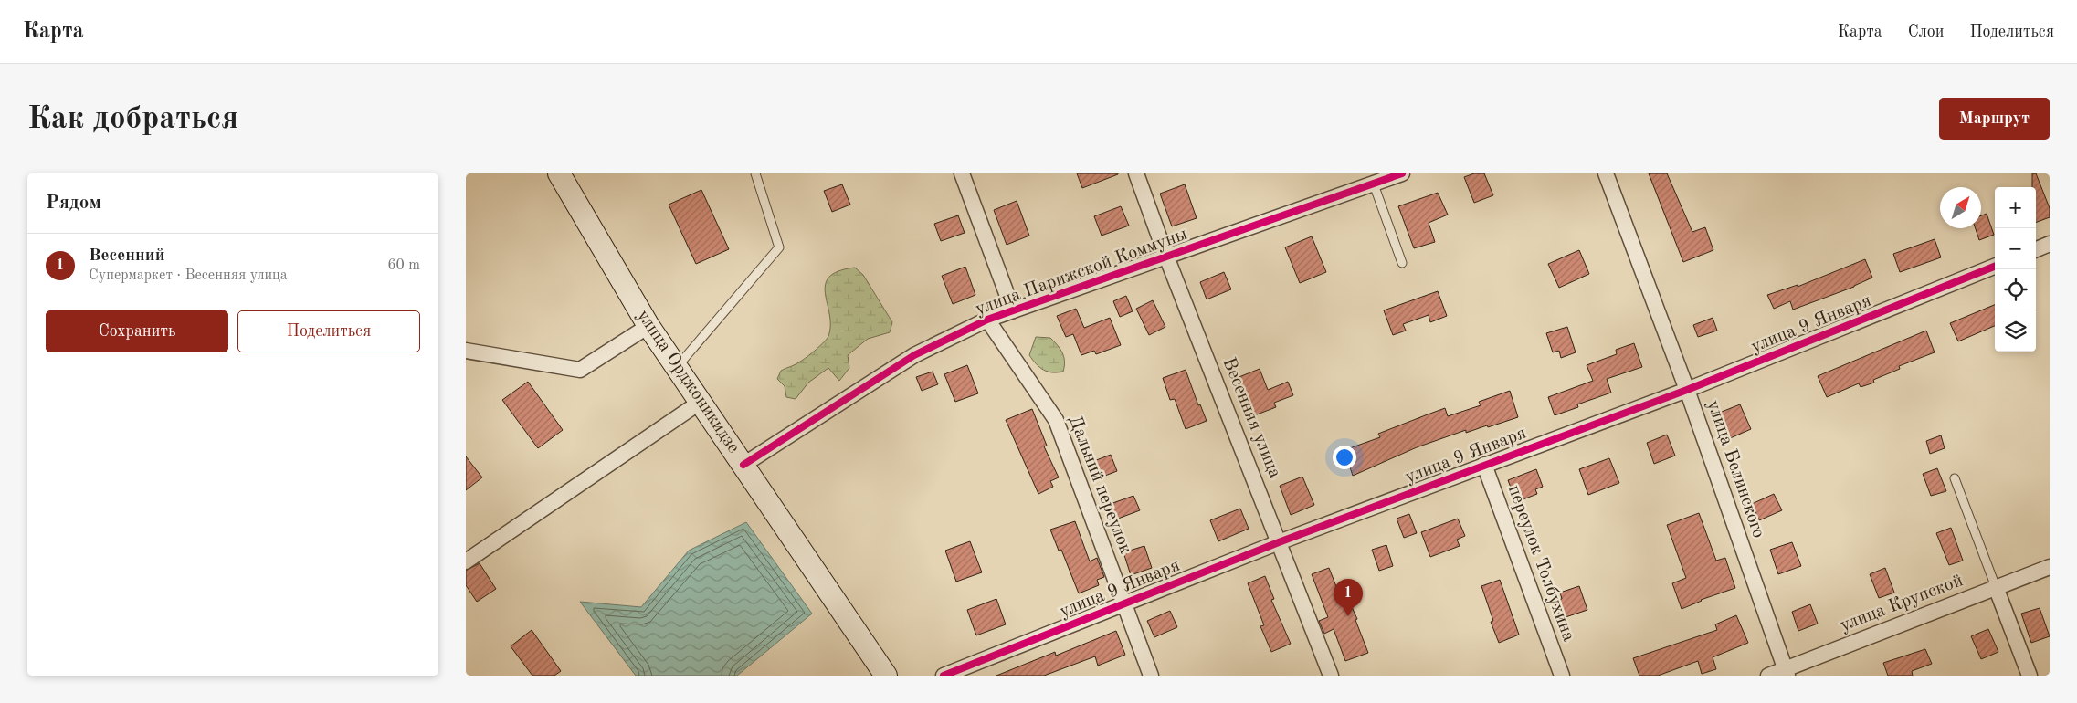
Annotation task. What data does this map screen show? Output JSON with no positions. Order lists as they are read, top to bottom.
{
  "streets": {
    "main road": ["улица Орджоникидзе"],
    "street": [
      "улица Парижской Коммуны",
      "улица 9 Января",
      "Весенняя улица",
      "улица Белинского",
      "Дальний переулок",
      "переулок Толбухина",
      "улица Крупской"
    ]
  },
  "crossings": [
    ["улица Парижской Коммуны", "улица Орджоникидзе"],
    ["улица Парижской Коммуны", "Весенняя улица"],
    ["улица Парижской Коммуны", "Дальний переулок"],
    ["улица 9 Января", "Весенняя улица"],
    ["улица 9 Января", "улица Белинского"],
    ["улица 9 Января", "Дальний переулок"],
    ["улица 9 Января", "переулок Толбухина"],
    ["улица Белинского", "улица Крупской"]
  ],
  "north": "top right",
  "page": {
    "header": "Карта",
    "nav": ["Карта", "Слои", "Поделиться"],
    "buttons": [
      "Маршрут",
      ["Сохранить", "Поделиться"]
    ],
    "title": "Как добраться",
    "heading": "Рядом",
    "map_buttons": ["+", "−"],
    "list": [
      {
        "mark": "1",
        "name": "Весенний",
        "note": "Супермаркет · Весенняя улица",
        "value": "60 m"
      }
    ],
    "pins": "1"
  }
}
